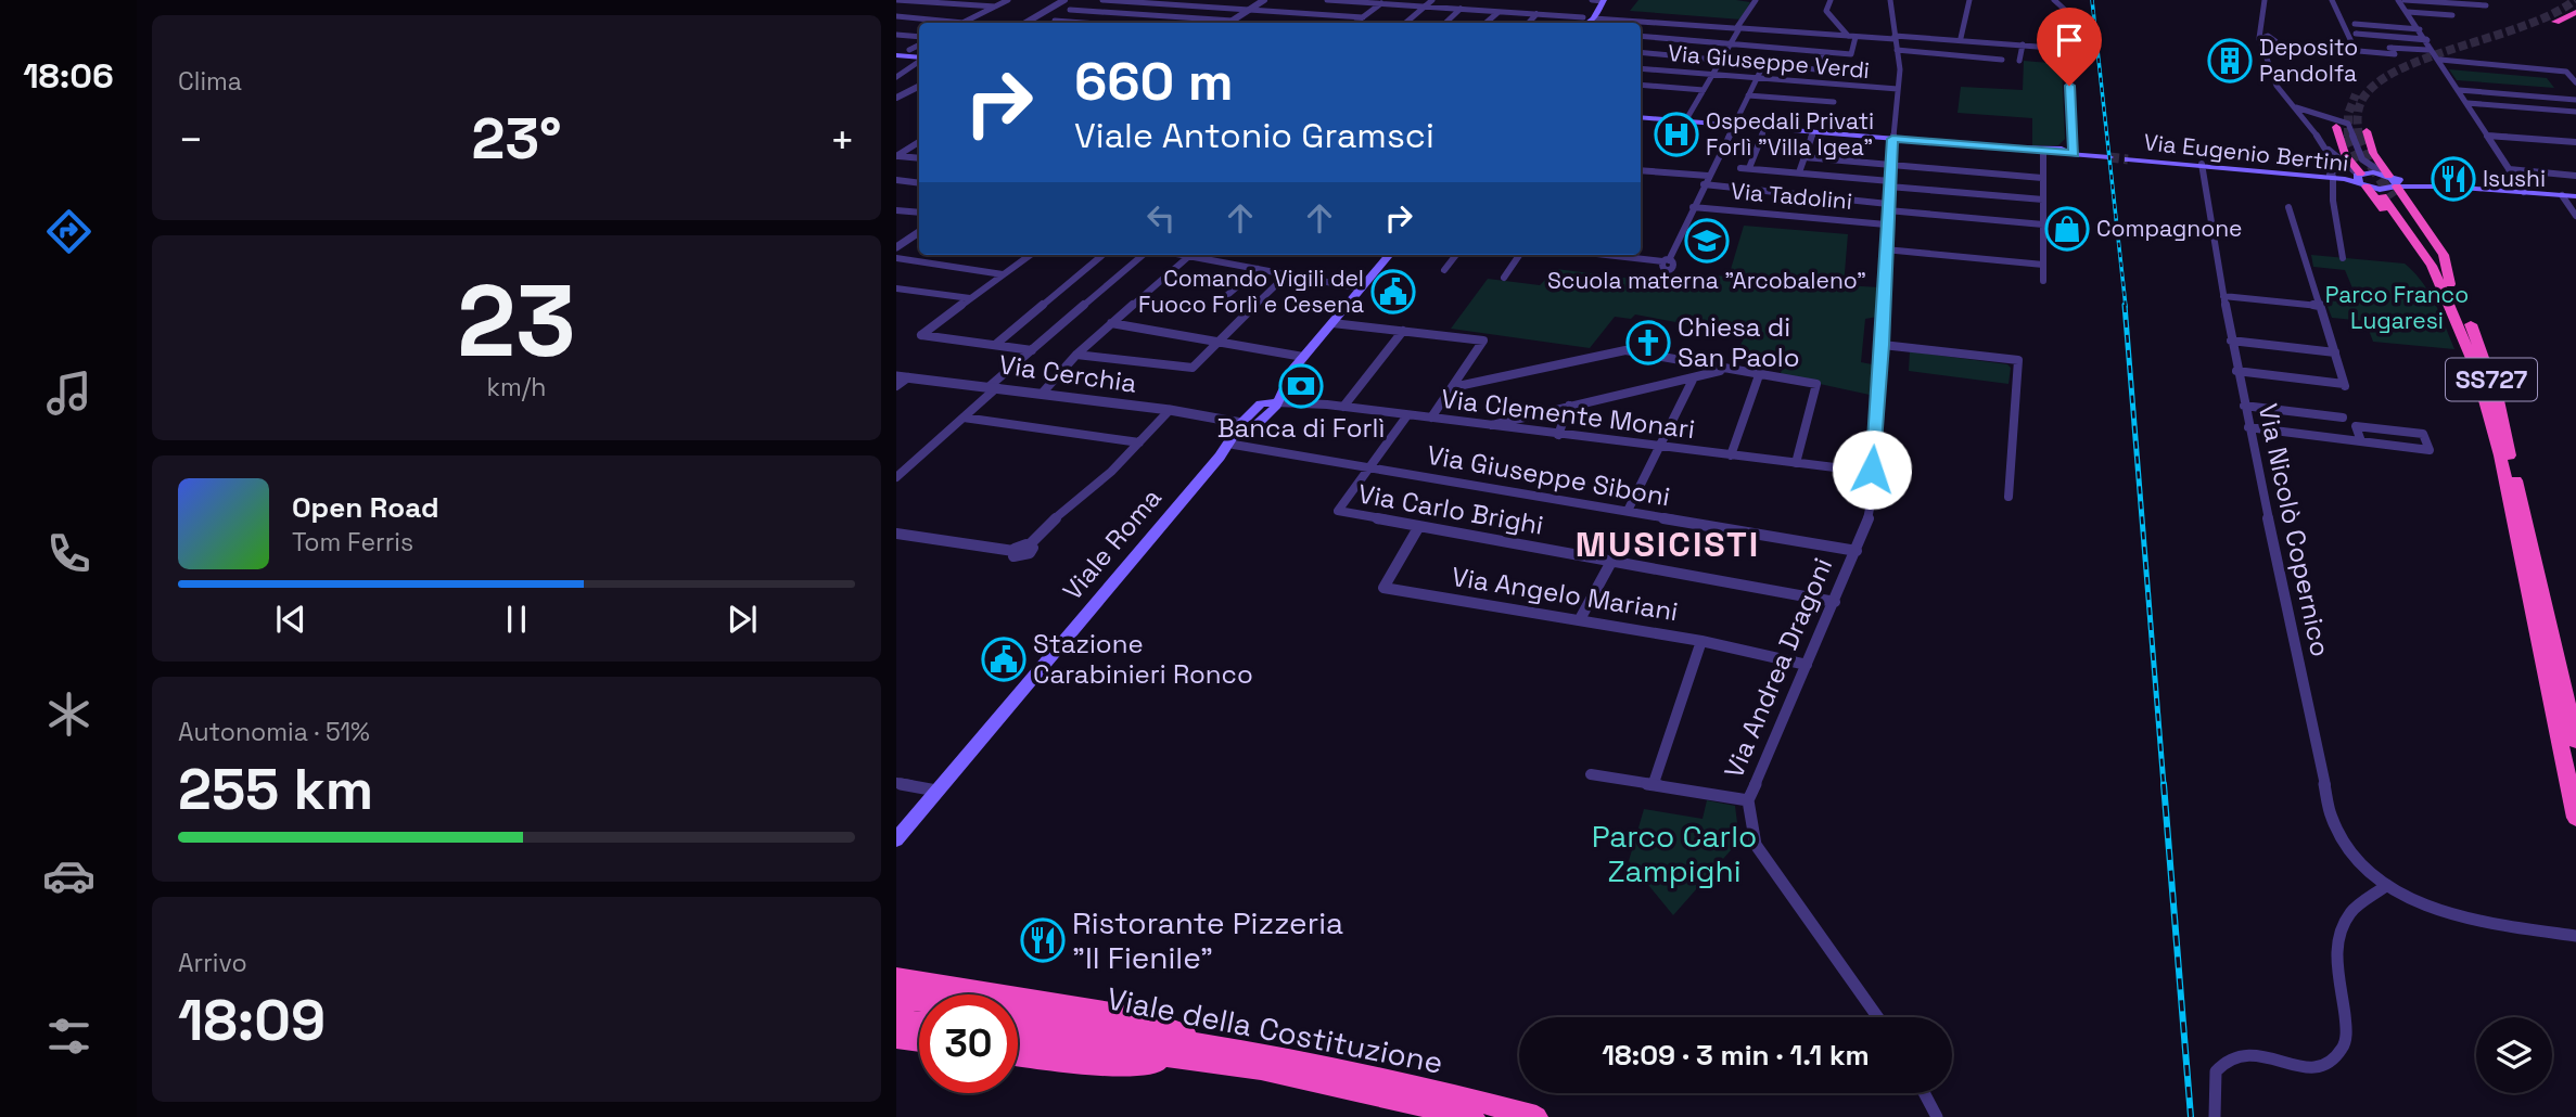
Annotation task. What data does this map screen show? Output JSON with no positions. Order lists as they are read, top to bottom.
{
  "streets": {
    "highway": ["SS727", "Viale della Costituzione"],
    "main road": ["Via Eugenio Bertini", "Viale Roma"],
    "street": [
      "Via Giuseppe Verdi",
      "Via Tadolini",
      "Via Cerchia",
      "Via Clemente Monari",
      "Via Giuseppe Siboni",
      "Via Carlo Brighi",
      "Via Nicolò Copernico",
      "Via Angelo Mariani",
      "Via Andrea Dragoni"
    ]
  },
  "crossings": [
    ["Via Giuseppe Verdi", "Via Andrea Dragoni"],
    ["Via Eugenio Bertini", "SS727"],
    ["Via Eugenio Bertini", "Via Nicolò Copernico"],
    ["Via Tadolini", "Via Andrea Dragoni"],
    ["Via Cerchia", "Viale Roma"],
    ["Via Clemente Monari", "Via Andrea Dragoni"],
    ["Via Giuseppe Siboni", "Via Carlo Brighi"],
    ["Via Giuseppe Siboni", "Viale Roma"],
    ["Via Giuseppe Siboni", "Via Andrea Dragoni"],
    ["Via Carlo Brighi", "Via Angelo Mariani"],
    ["Via Carlo Brighi", "Via Andrea Dragoni"],
    ["Via Angelo Mariani", "Via Andrea Dragoni"]
  ],
  "districts": ["MUSICISTI"],
  "parks": ["Parco Franco Lugaresi", "Parco Carlo Zampighi"],
  "places": {
    "building": ["Deposito Pandolfa"],
    "hospital": ["Ospedali Privati Forlì \"Villa Igea\""],
    "restaurant": ["Isushi", "Ristorante Pizzeria \"Il Fienile\""],
    "shop": ["Compagnone"],
    "school or university": ["Scuola materna \"Arcobaleno\""],
    "public building": ["Comando Vigili del Fuoco Forlì e Cesena", "Stazione Carabinieri Ronco"],
    "church": ["Chiesa di San Paolo"],
    "bank": ["Banca di Forlì"]
  },
  "page": {
    "tabs": "18:06",
    "tile": [
      "Clima",
      ["23", "km/h"],
      ["Autonomia · 51%", "255 km"],
      ["Arrivo", "18:09"]
    ],
    "turn": ["660 m", "Viale Antonio Gramsci"],
    "heat": ["−", "23°", "+"],
    "song": ["Open Road", "Tom Ferris"],
    "limit": "30",
    "trip": "18:09 · 3 min · 1.1 km"
  }
}
